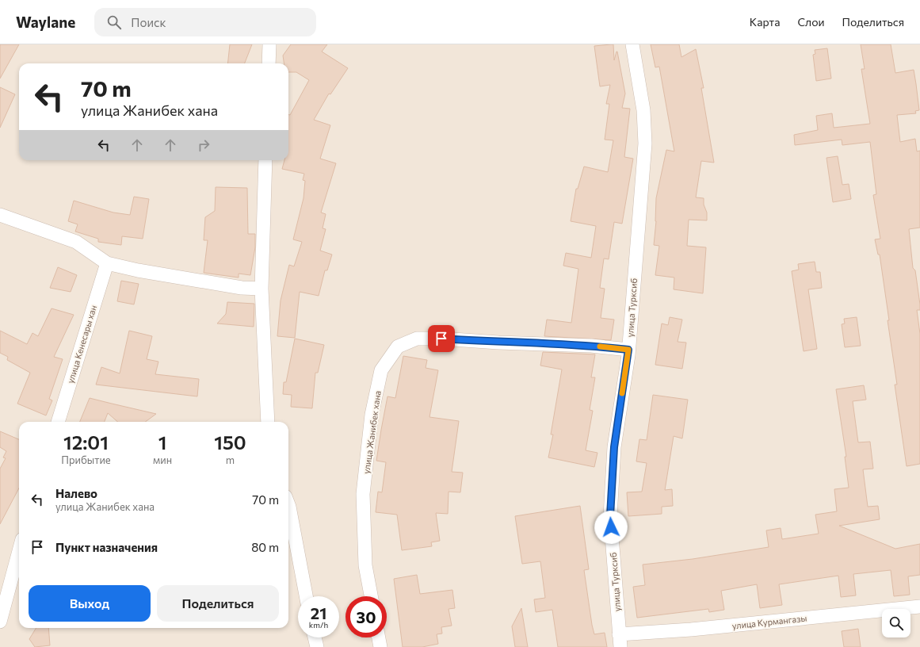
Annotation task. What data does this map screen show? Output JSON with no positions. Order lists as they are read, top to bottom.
{
  "streets": {
    "street": [
      "улица Турксиб",
      "улица Кенесары хан",
      "улица Жанибек хана",
      "улица Курмангазы"
    ]
  },
  "crossings": [
    ["улица Турксиб", "улица Жанибек хана"],
    ["улица Турксиб", "улица Курмангазы"]
  ],
  "page": {
    "header": "Waylane",
    "search": "Поиск",
    "nav": ["Карта", "Слои", "Поделиться"],
    "turn": ["70 m", "улица Жанибек хана"],
    "eta": [
      "12:01",
      "Прибытие",
      "1",
      "мин",
      "150",
      "m"
    ],
    "list": [
      {
        "name": "Налево",
        "note": "улица Жанибек хана",
        "value": "70 m"
      },
      {
        "name": "Пункт назначения",
        "value": "80 m"
      }
    ],
    "buttons": ["Выход", "Поделиться"],
    "speed": "21 km/h",
    "limit": "30"
  }
}
